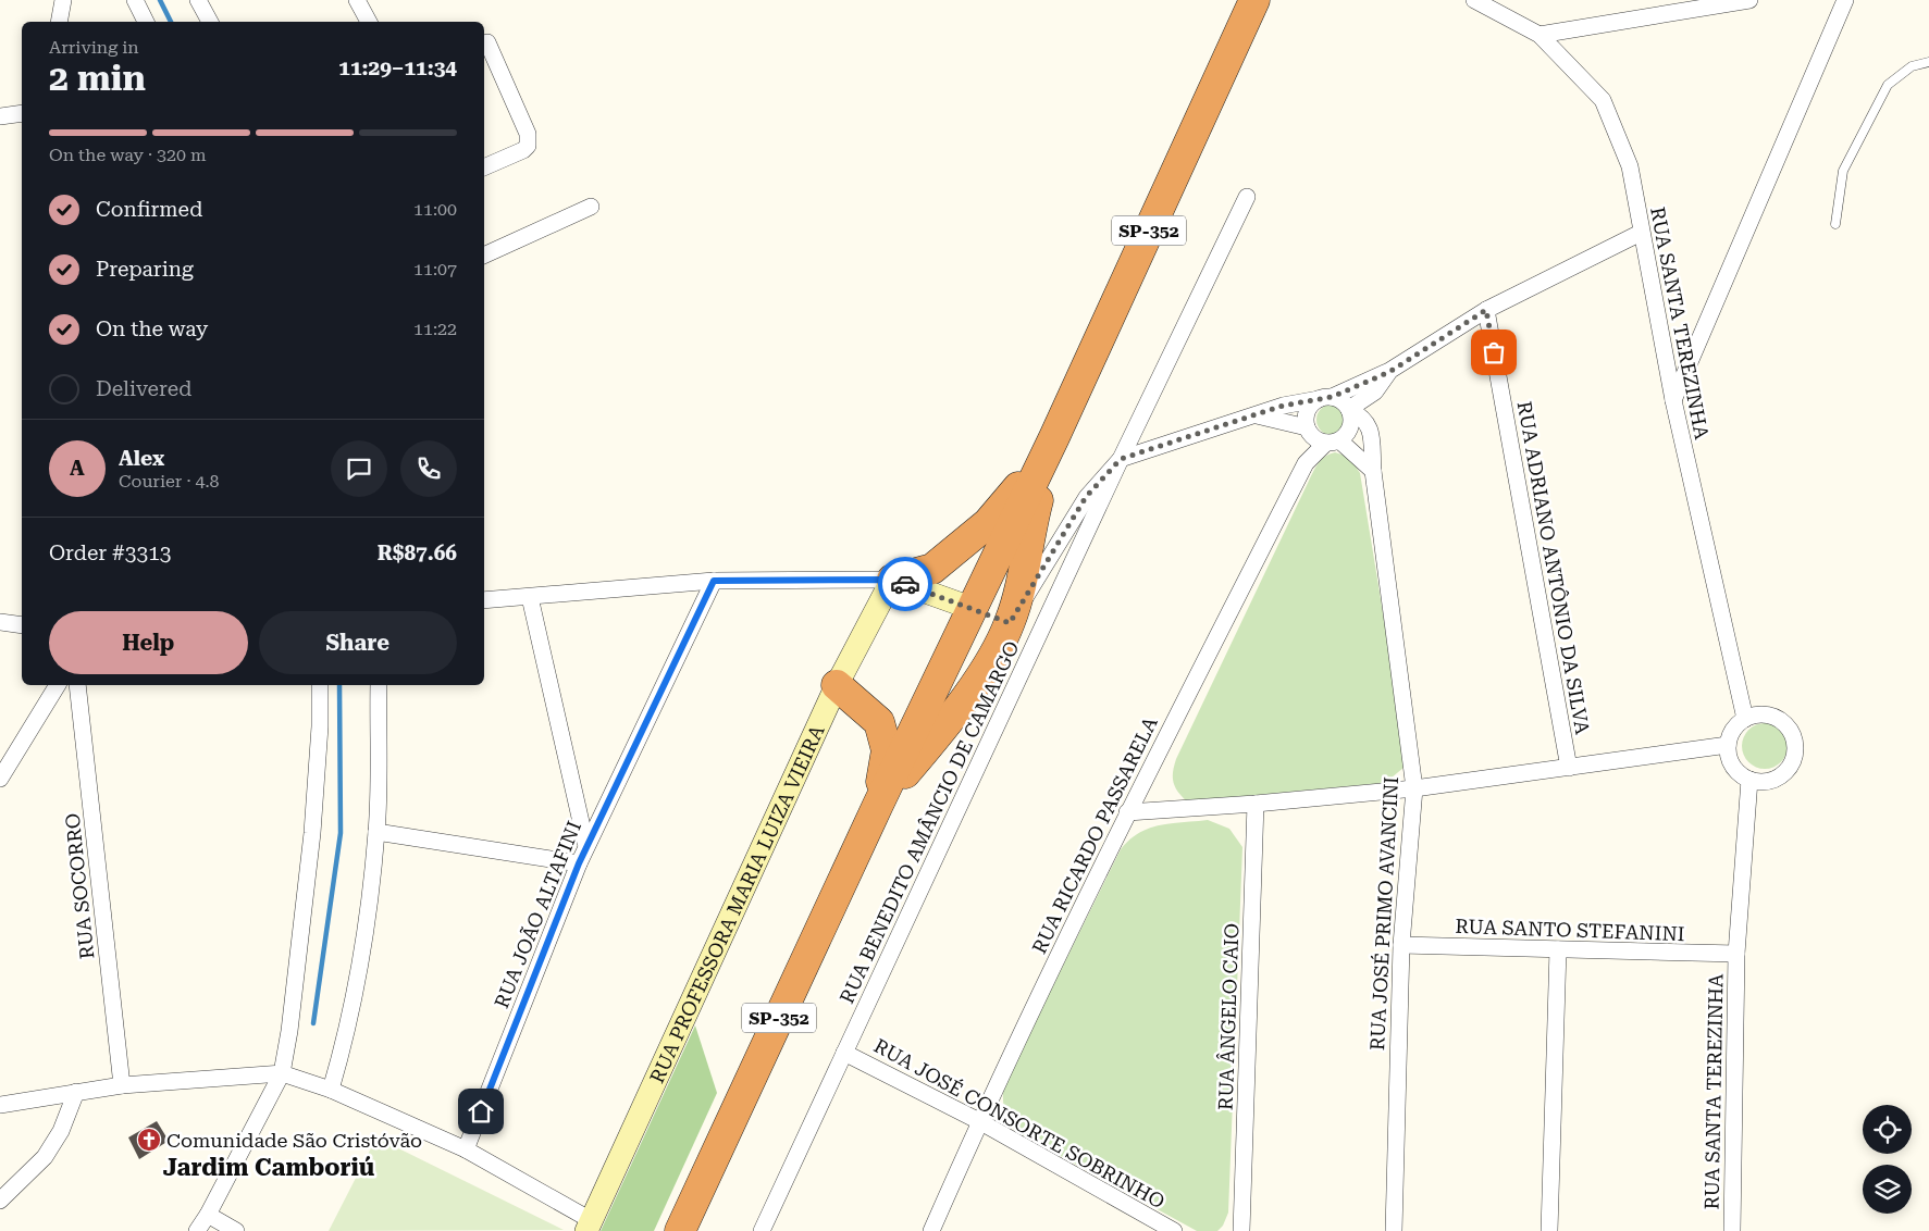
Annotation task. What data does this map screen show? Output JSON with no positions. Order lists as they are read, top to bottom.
{
  "streets": {
    "highway": ["SP-352"],
    "street": [
      "RUA SANTA TEREZINHA",
      "RUA ADRIANO ANTÔNIO DA SILVA",
      "RUA BENEDITO AMÂNCIO DE CAMARGO",
      "RUA RICARDO PASSARELA",
      "RUA SOCORRO",
      "RUA PROFESSORA MARIA LUIZA VIEIRA",
      "RUA JOSÉ PRIMO AVANCINI",
      "RUA JOÃO ALTAFINI",
      "RUA SANTO STEFANINI",
      "RUA ÂNGELO CAIO",
      "RUA JOSÉ CONSORTE SOBRINHO"
    ]
  },
  "crossings": [
    ["RUA SANTA TEREZINHA", "RUA SANTO STEFANINI"],
    ["RUA BENEDITO AMÂNCIO DE CAMARGO", "RUA JOSÉ CONSORTE SOBRINHO"],
    ["RUA RICARDO PASSARELA", "RUA JOSÉ PRIMO AVANCINI"],
    ["RUA RICARDO PASSARELA", "RUA JOSÉ CONSORTE SOBRINHO"],
    ["RUA JOSÉ PRIMO AVANCINI", "RUA SANTO STEFANINI"]
  ],
  "districts": ["Jardim Camboriú"],
  "places": {
    "church": ["Comunidade São Cristóvão"]
  },
  "page": {
    "heading": ["2 min", "Arriving in", "11:29–11:34"],
    "panel": [
      "Alex",
      "Courier · 4.8",
      "Order #3313",
      "R$87.66"
    ],
    "bar": "On the way · 320 m",
    "list": [
      ["Confirmed", "11:00"],
      ["Preparing", "11:07"],
      ["On the way", "11:22"],
      "Delivered"
    ],
    "round": "A",
    "buttons": ["Help", "Share"]
  }
}
